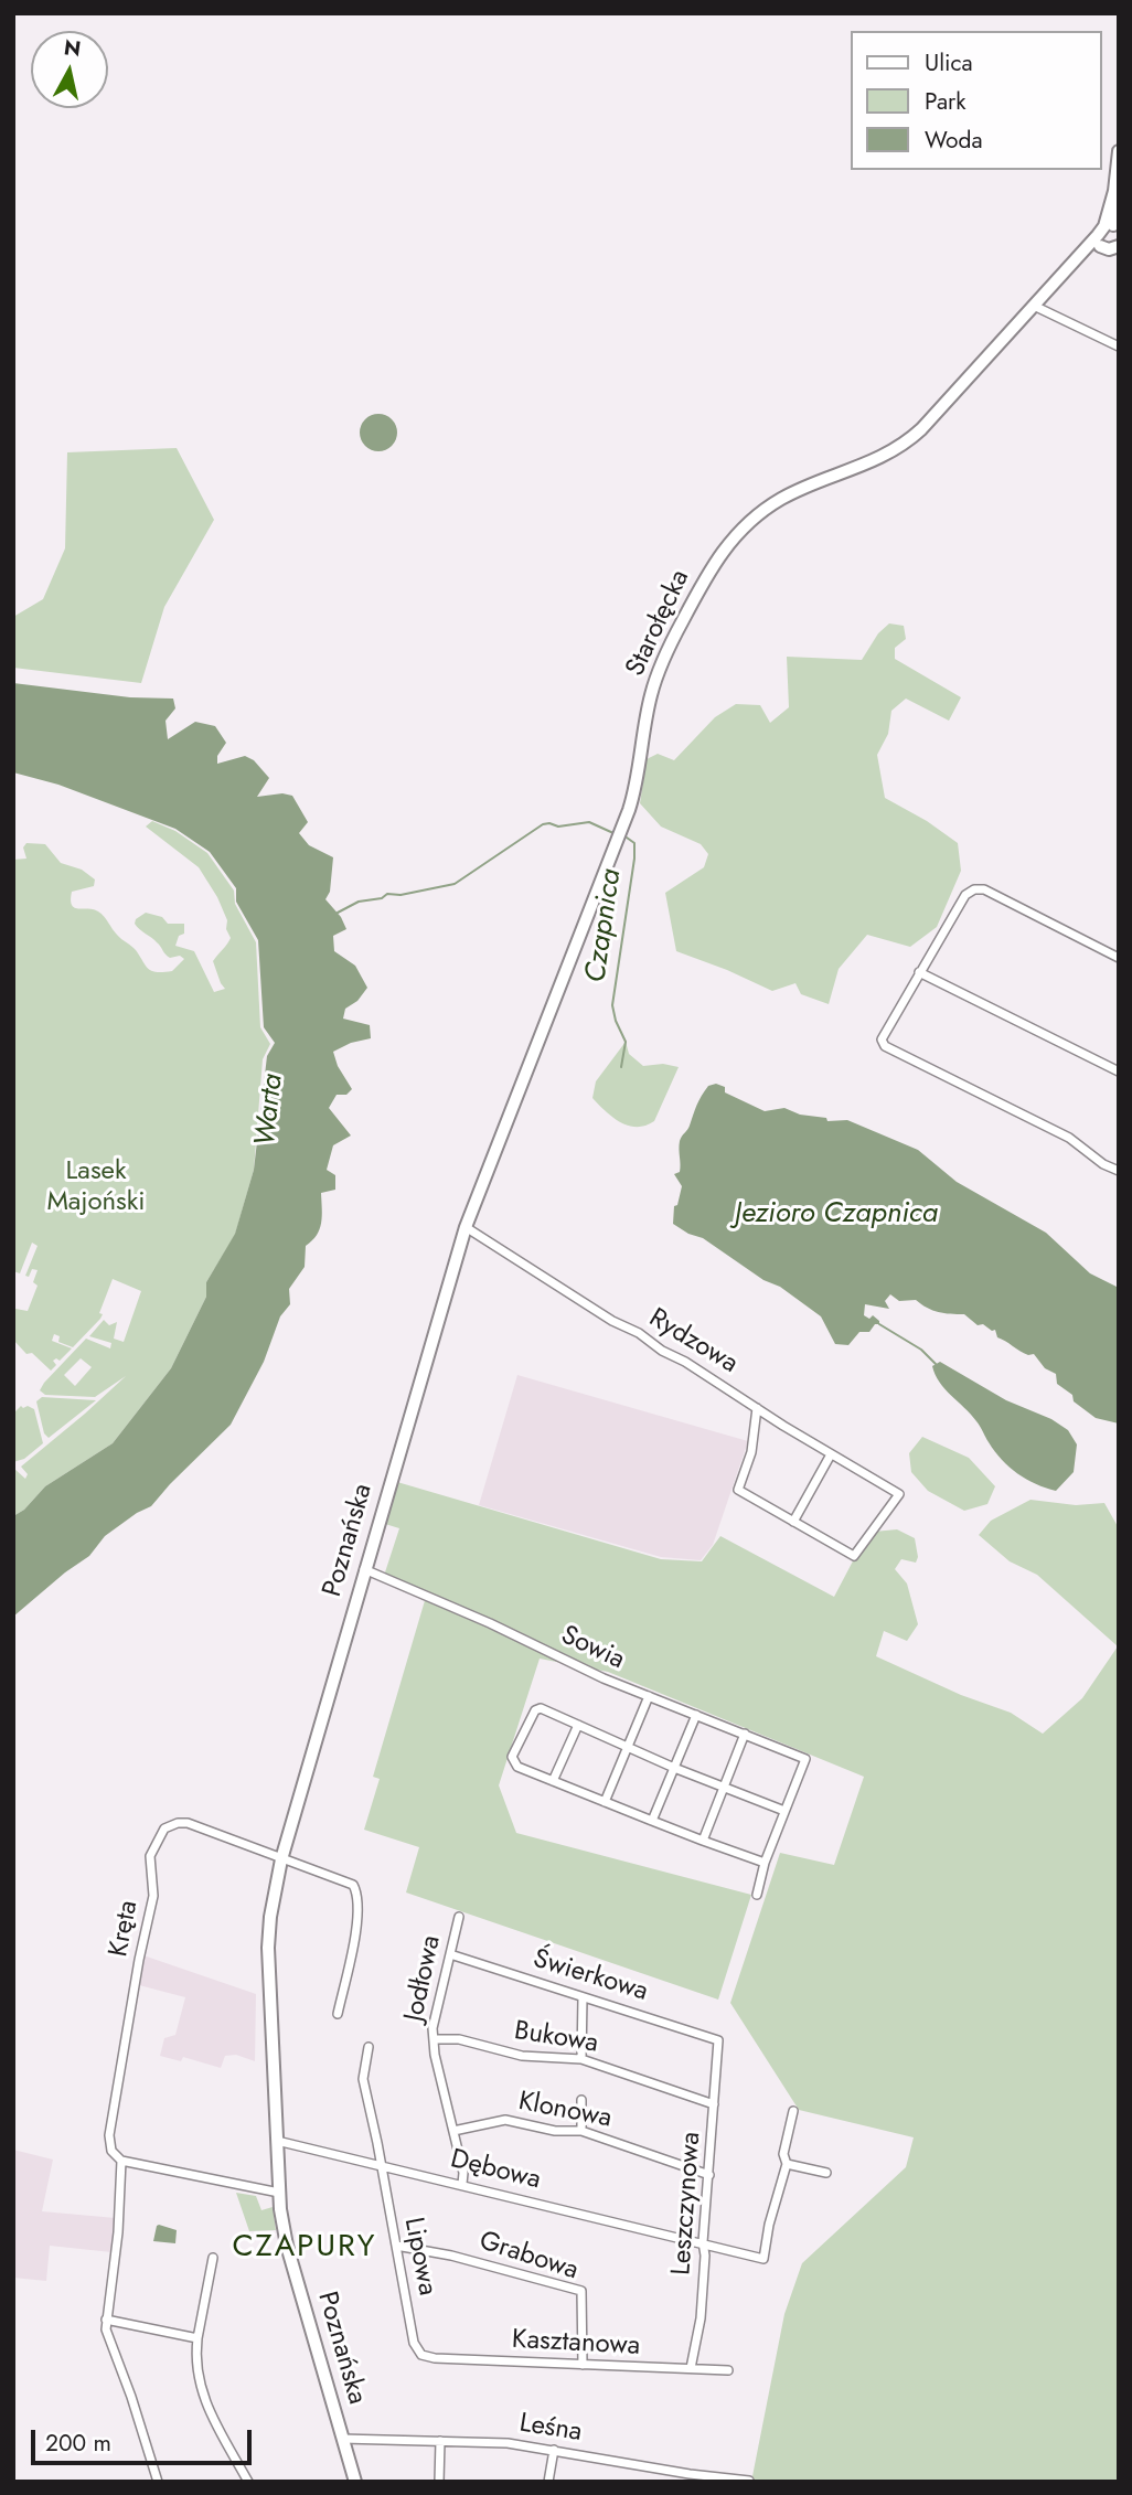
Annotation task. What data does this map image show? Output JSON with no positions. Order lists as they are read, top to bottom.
{
  "streets": {
    "street": [
      "Starołęcka",
      "Rydzowa",
      "Poznańska",
      "Sowia",
      "Kręta",
      "Świerkowa",
      "Jodłowa",
      "Bukowa",
      "Klonowa",
      "Dębowa",
      "Leszczynowa",
      "Lipowa",
      "Grabowa",
      "Kasztanowa",
      "Leśna"
    ]
  },
  "crossings": [
    ["Starołęcka", "Rydzowa"],
    ["Starołęcka", "Poznańska"],
    ["Rydzowa", "Poznańska"],
    ["Poznańska", "Sowia"],
    ["Poznańska", "Kręta"],
    ["Poznańska", "Dębowa"],
    ["Poznańska", "Leśna"],
    ["Świerkowa", "Jodłowa"],
    ["Świerkowa", "Leszczynowa"],
    ["Jodłowa", "Bukowa"],
    ["Jodłowa", "Klonowa"],
    ["Jodłowa", "Dębowa"],
    ["Bukowa", "Leszczynowa"],
    ["Klonowa", "Leszczynowa"],
    ["Dębowa", "Leszczynowa"],
    ["Dębowa", "Lipowa"],
    ["Leszczynowa", "Kasztanowa"],
    ["Lipowa", "Grabowa"],
    ["Lipowa", "Kasztanowa"],
    ["Grabowa", "Kasztanowa"]
  ],
  "districts": ["CZAPURY"],
  "water": ["Czapnica", "Warta", "Jezioro Czapnica"],
  "parks": ["Lasek Majoński"],
  "legend": ["Ulica", "Park", "Woda"],
  "scale_bar": "200 m",
  "north": "top"
}
